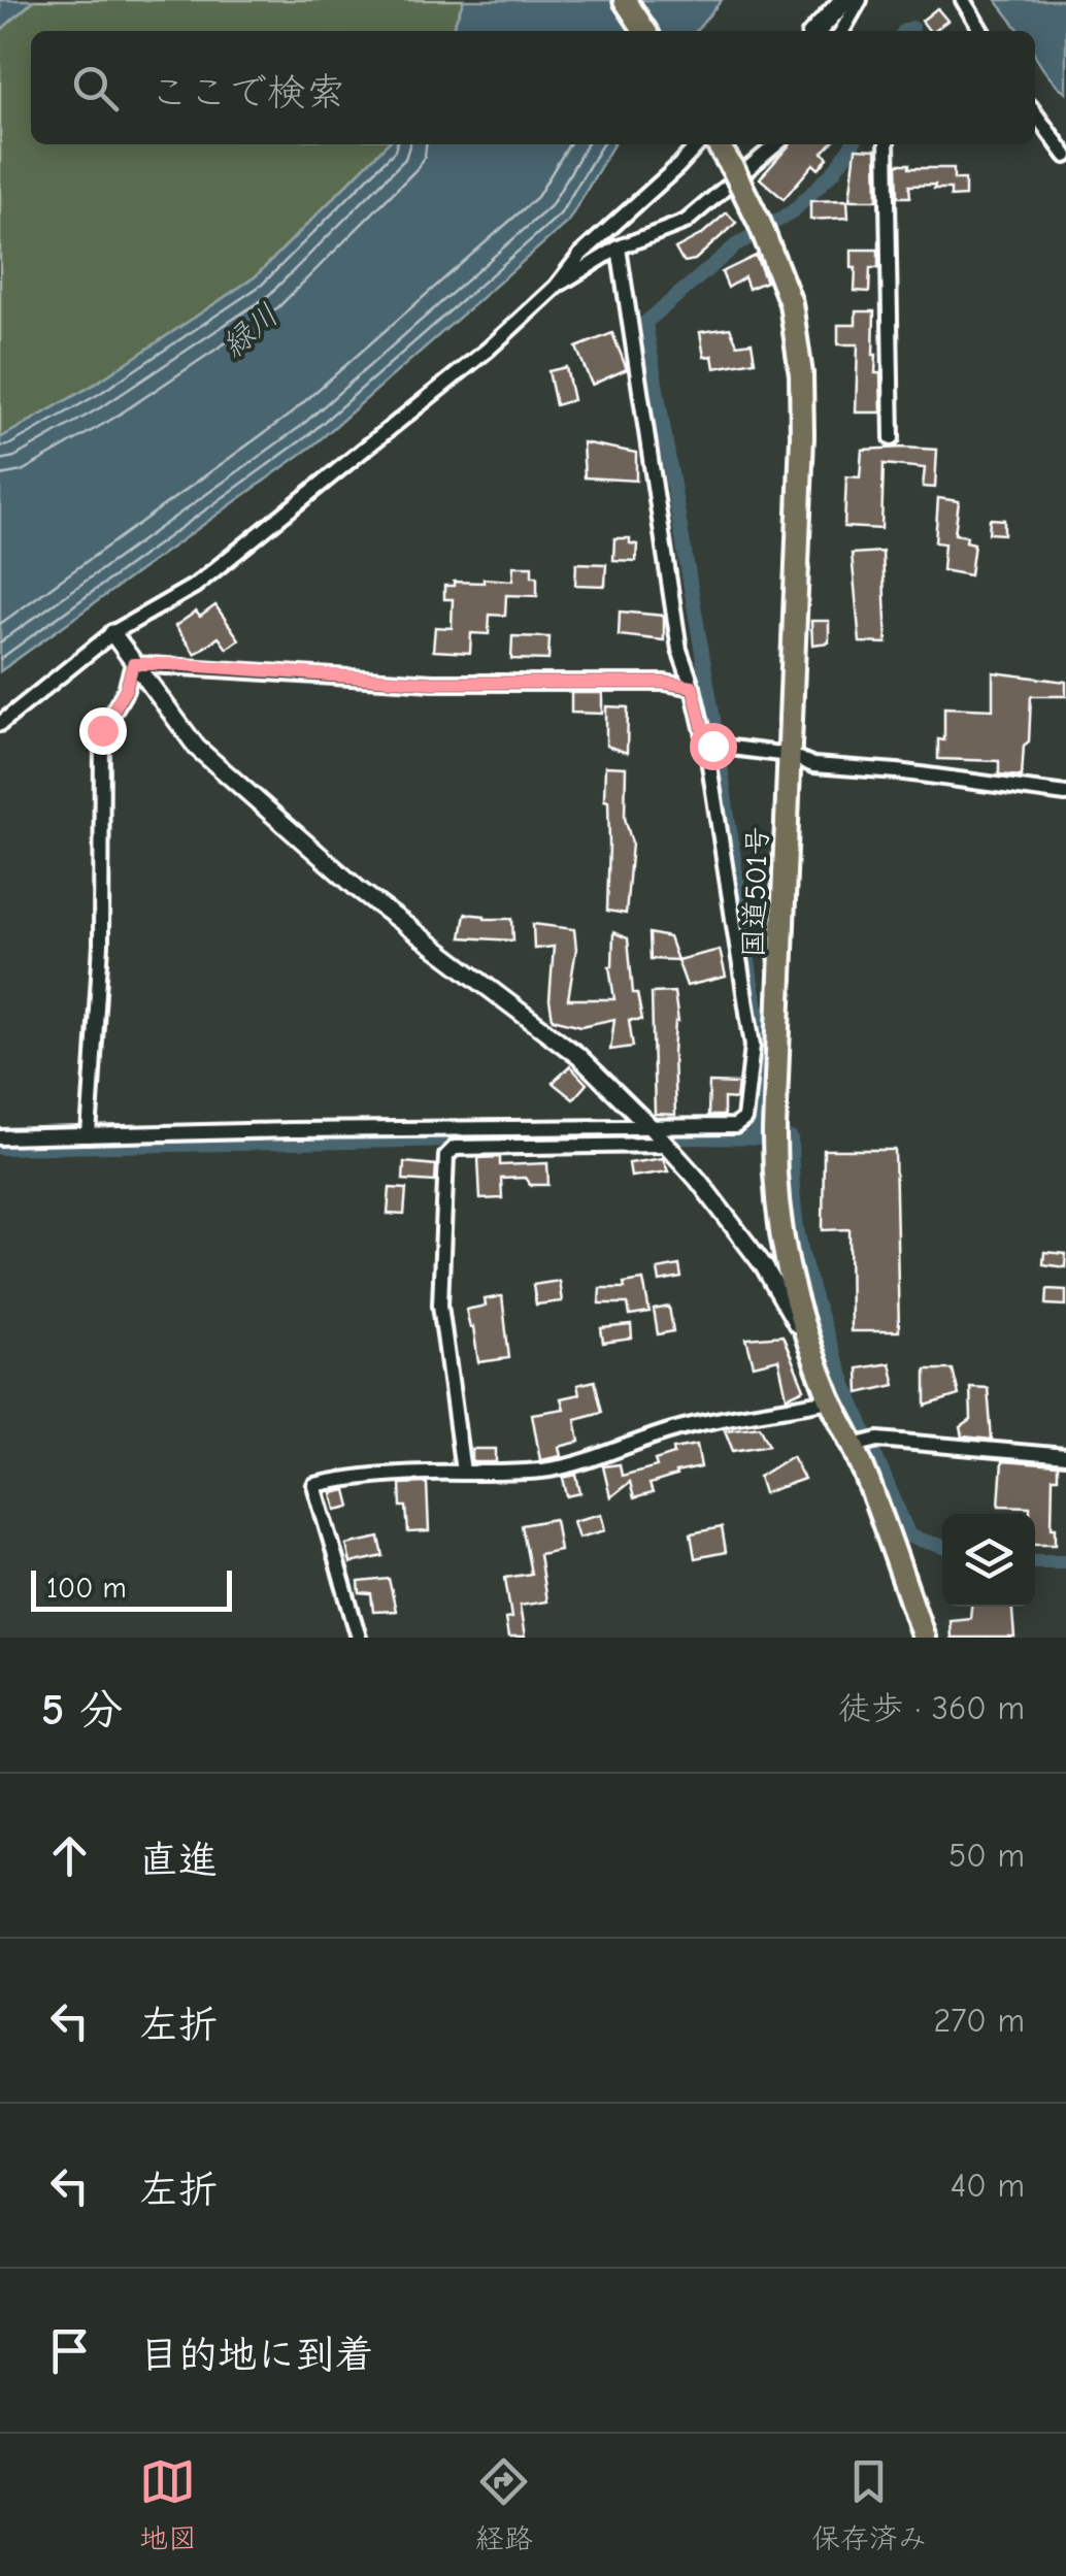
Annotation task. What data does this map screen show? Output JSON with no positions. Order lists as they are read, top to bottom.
{
  "streets": {
    "highway": ["国道501号"]
  },
  "water": ["緑川"],
  "scale_bar": "100 m",
  "page": {
    "search": "ここで検索",
    "scale": "100 m",
    "heading": ["5 分", "徒歩 · 360 m"],
    "list": [
      ["直進", "50 m"],
      ["左折", "270 m"],
      ["左折", "40 m"],
      "目的地に到着"
    ],
    "nav": ["地図", "経路", "保存済み"]
  }
}
